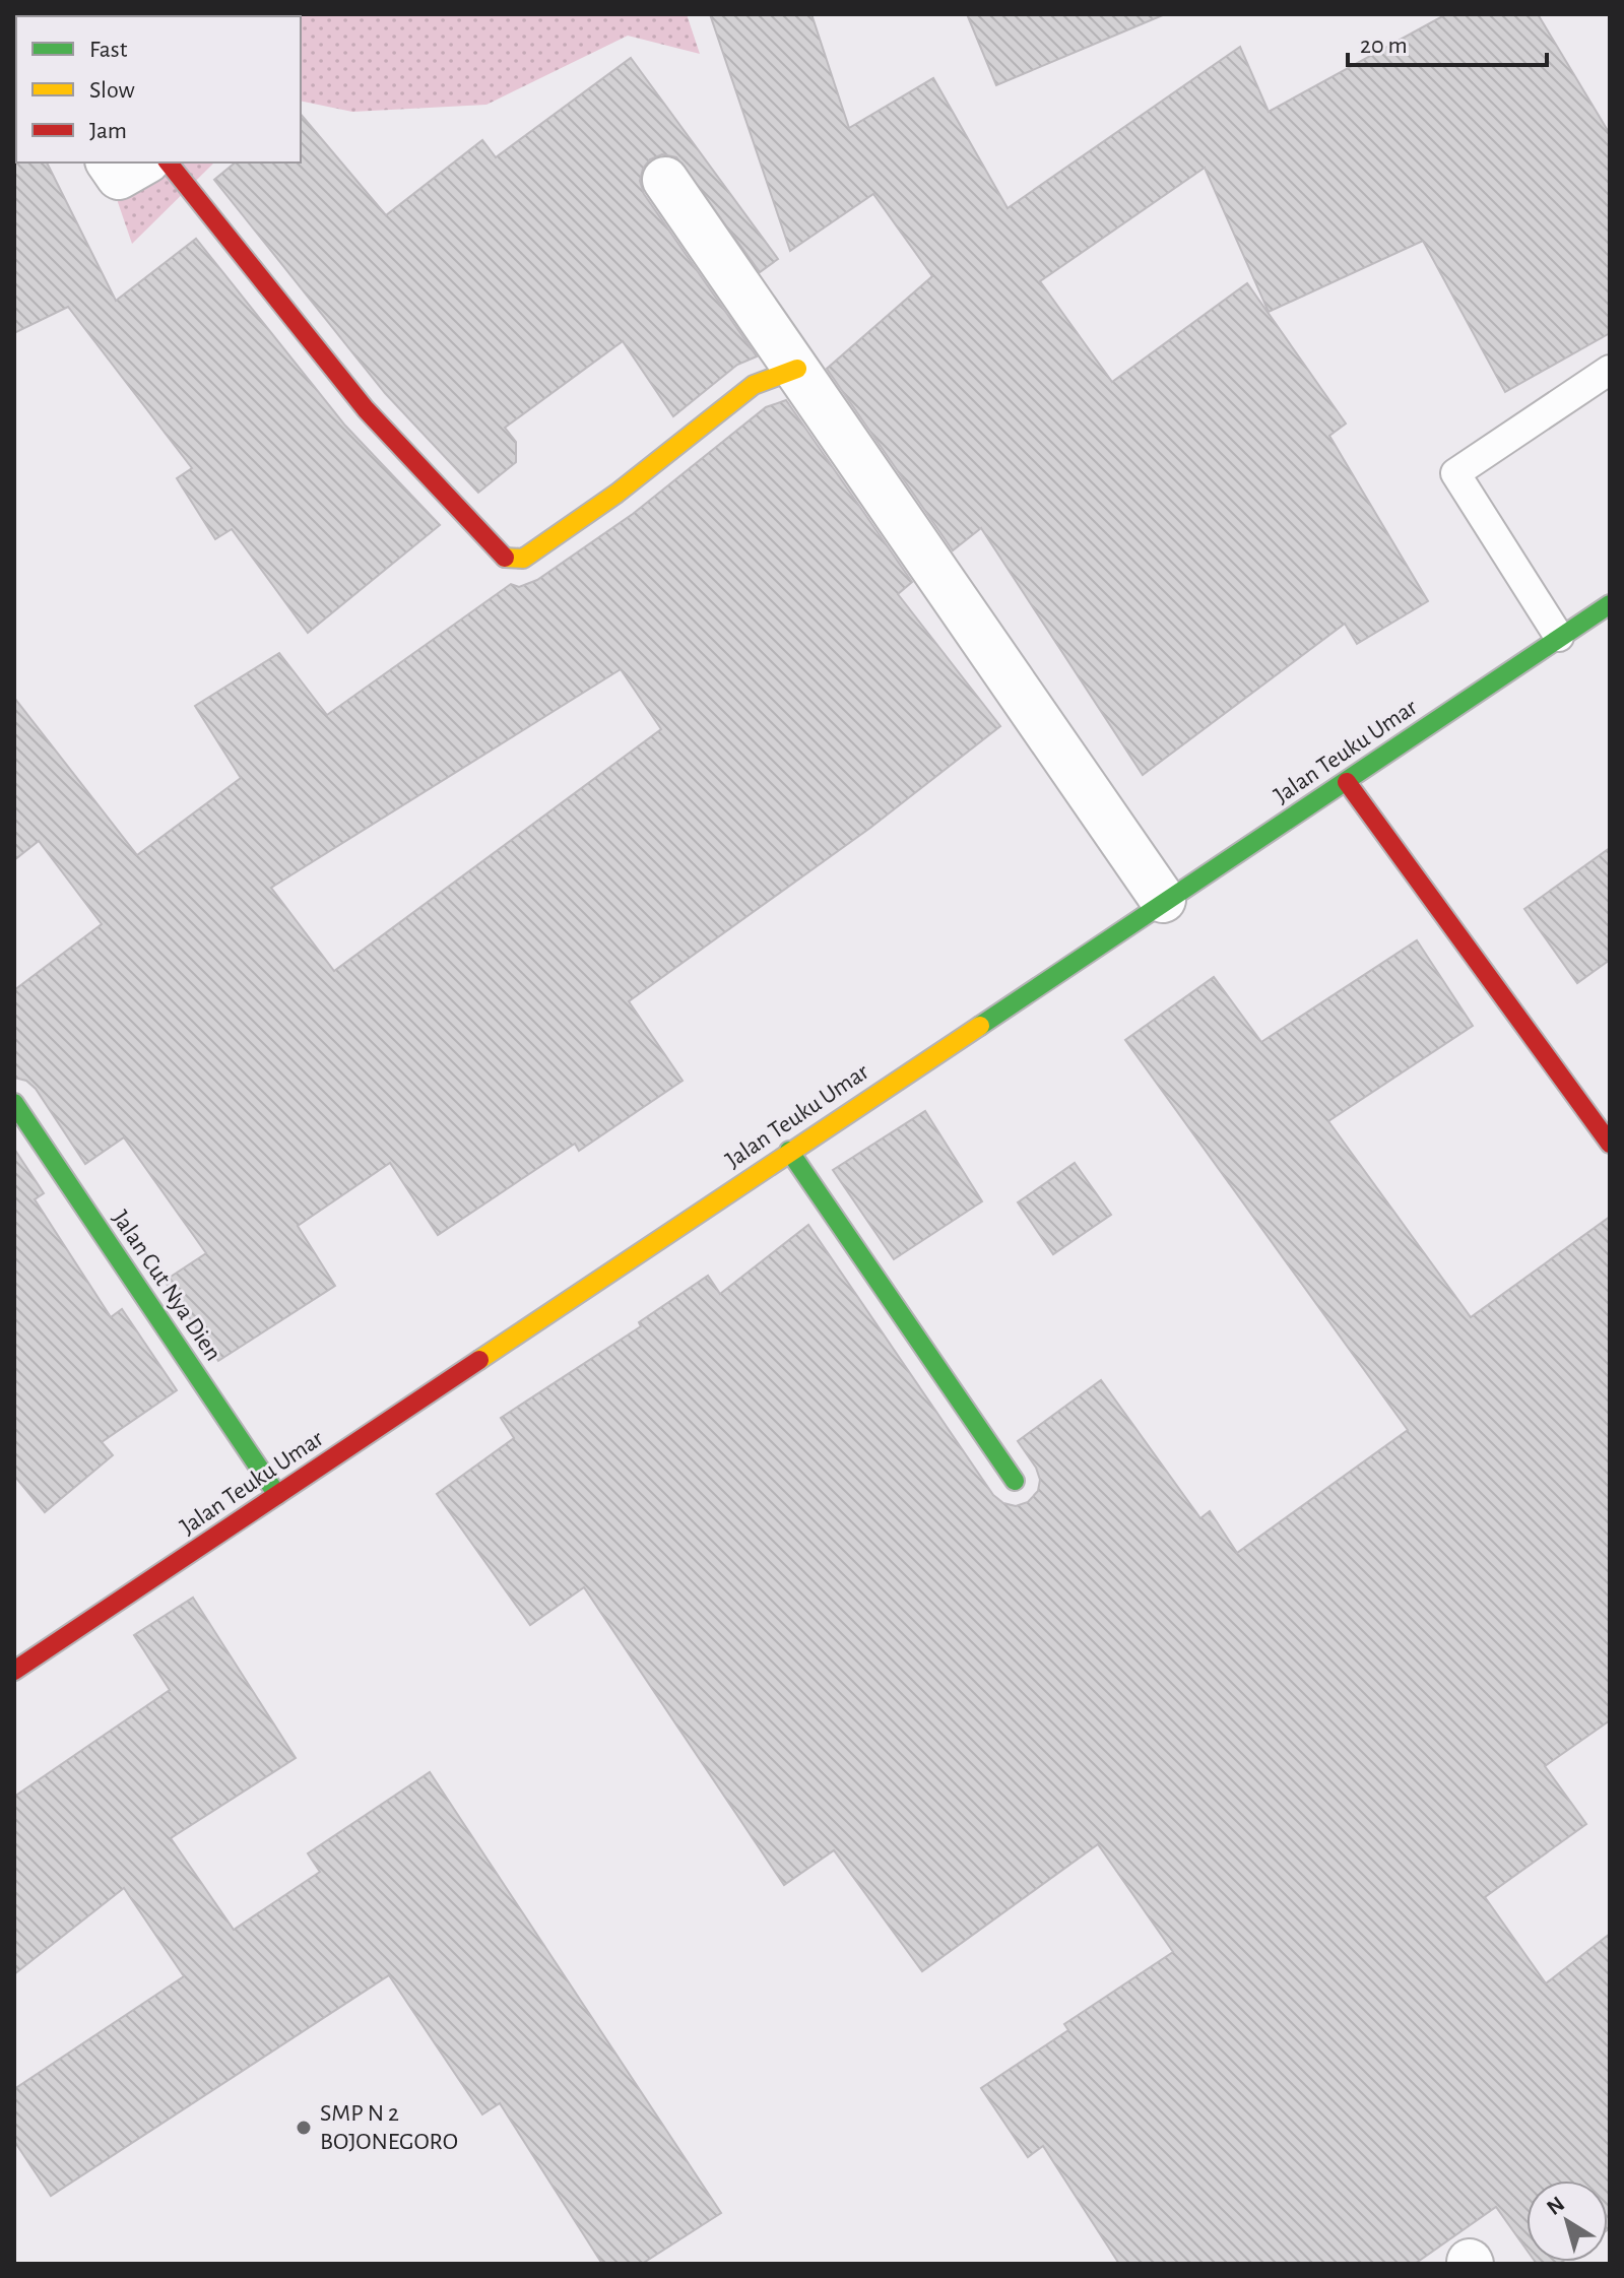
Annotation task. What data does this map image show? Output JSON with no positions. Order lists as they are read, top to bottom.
{
  "streets": {
    "street": ["Jalan Teuku Umar", "Jalan Cut Nya Dien"]
  },
  "crossings": [
    ["Jalan Teuku Umar", "Jalan Cut Nya Dien"]
  ],
  "places": ["SMP N 2 BOJONEGORO"],
  "legend": ["Fast", "Slow", "Jam"],
  "scale_bar": "20 m",
  "north": "top left"
}
